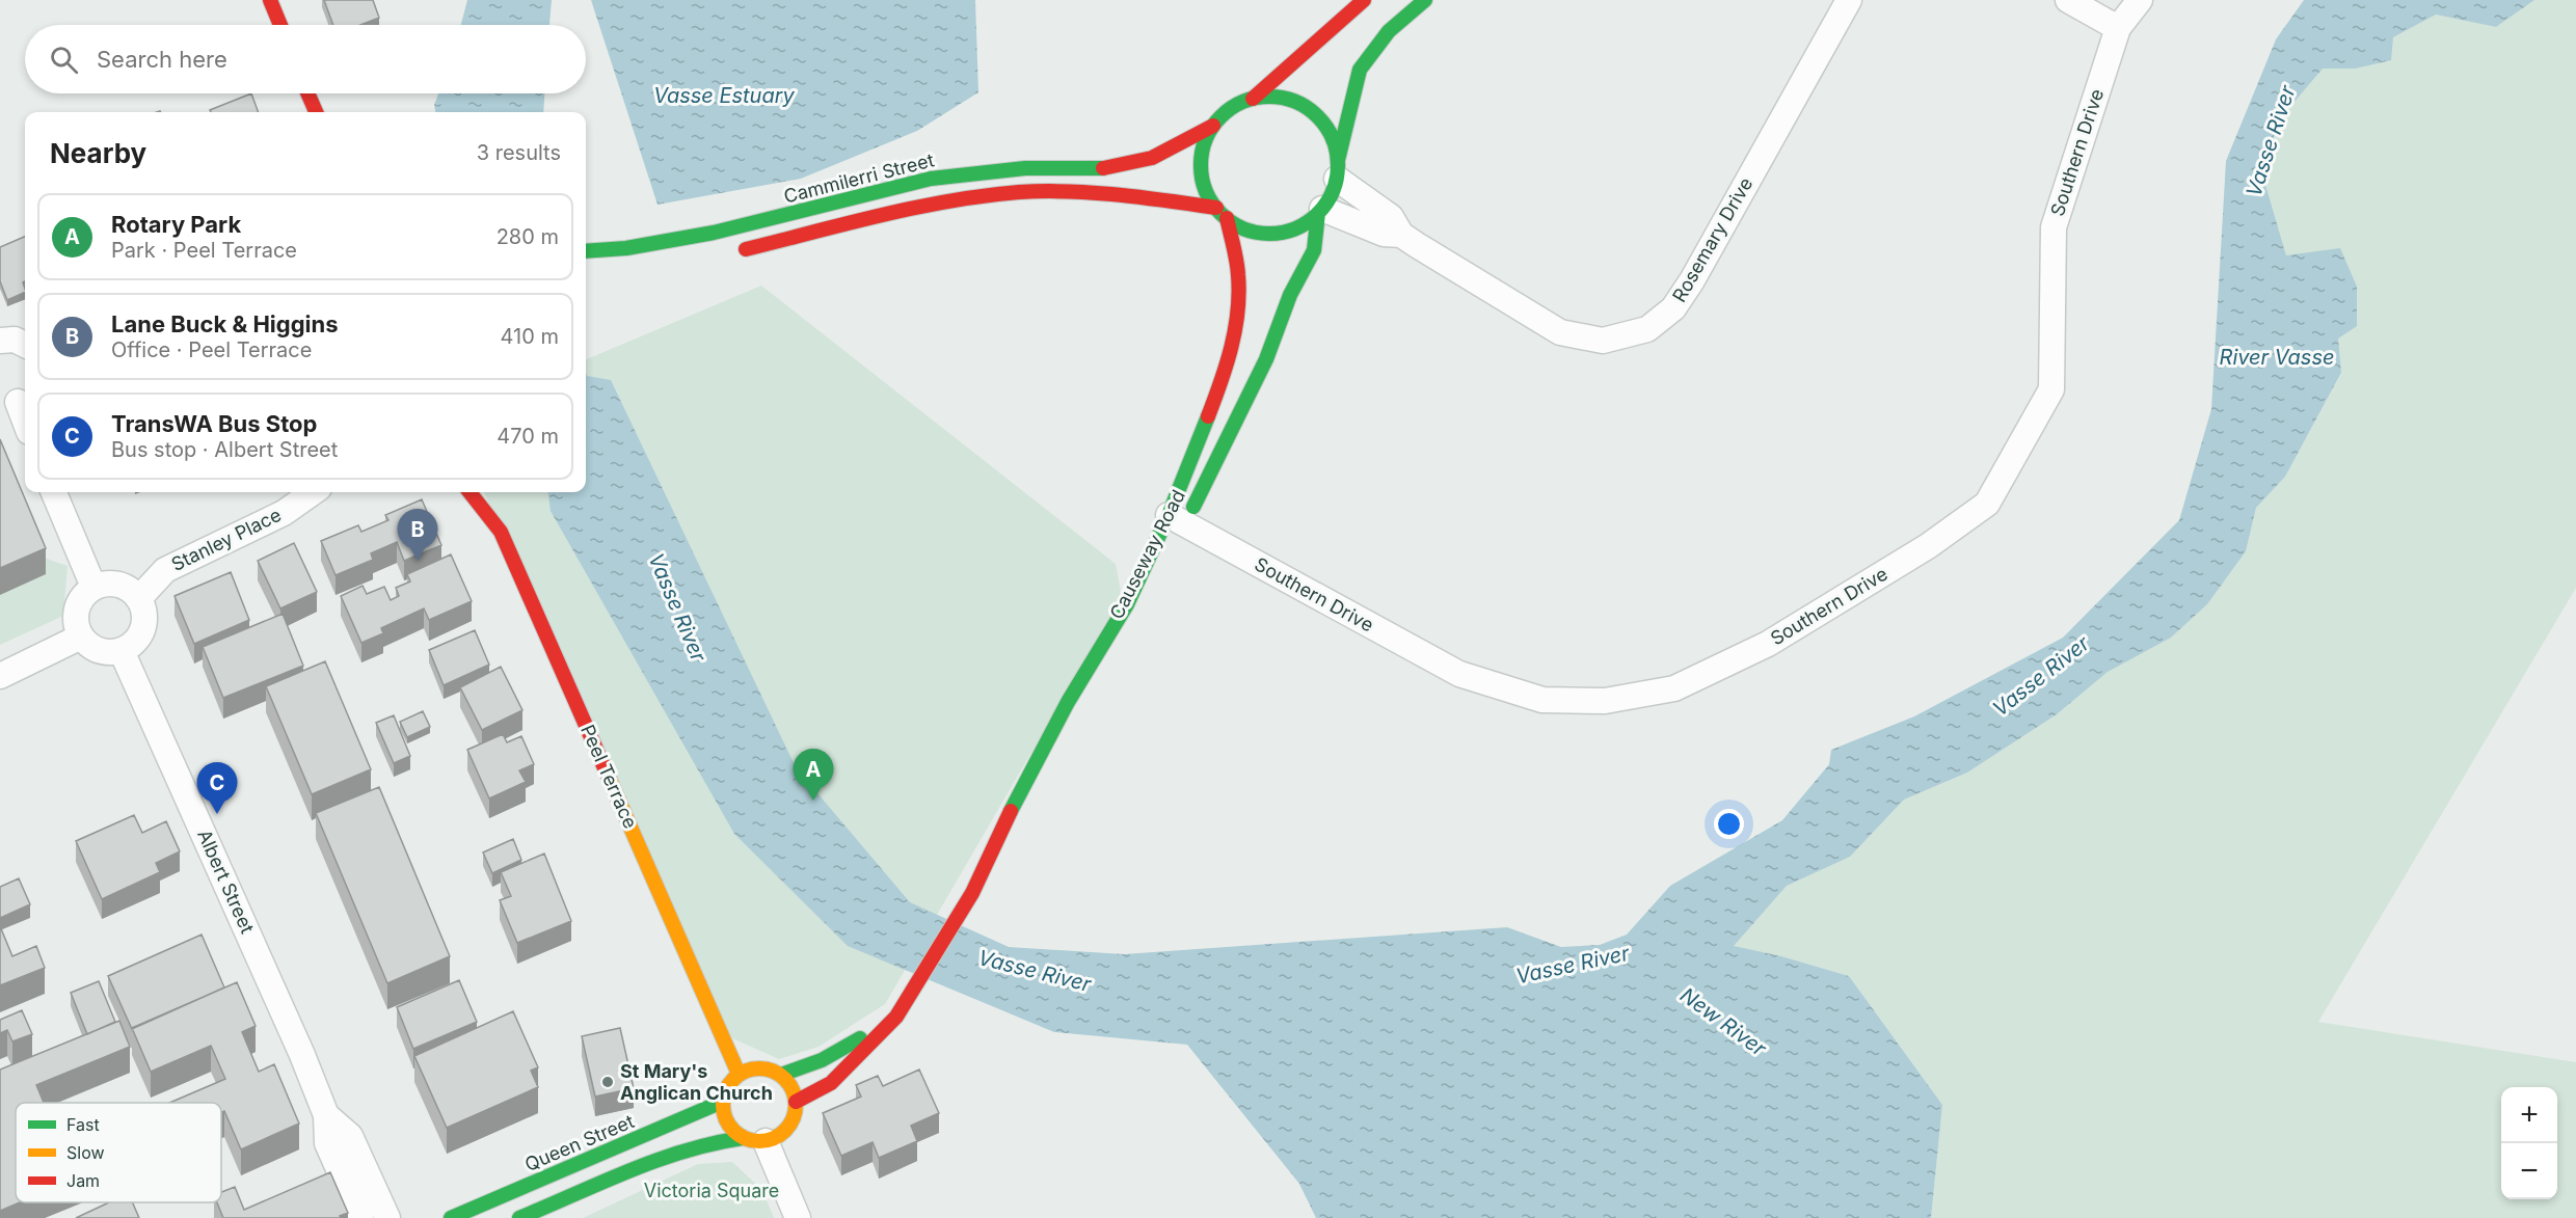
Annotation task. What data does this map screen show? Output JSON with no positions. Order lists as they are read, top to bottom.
{
  "streets": {
    "main road": [
      "Cammilerri Street",
      "Causeway Road",
      "Peel Terrace",
      "Queen Street"
    ],
    "street": [
      "Southern Drive",
      "Rosemary Drive",
      "Stanley Place",
      "Albert Street"
    ]
  },
  "crossings": [
    ["Southern Drive", "Causeway Road"],
    ["Cammilerri Street", "Rosemary Drive"],
    ["Cammilerri Street", "Causeway Road"],
    ["Rosemary Drive", "Causeway Road"],
    ["Stanley Place", "Albert Street"],
    ["Causeway Road", "Peel Terrace"],
    ["Causeway Road", "Queen Street"],
    ["Peel Terrace", "Queen Street"]
  ],
  "water": [
    "Vasse Estuary",
    "Vasse River",
    "River Vasse",
    "New River"
  ],
  "parks": ["Victoria Square"],
  "places": ["St Mary's Anglican Church"],
  "legend": ["Fast", "Slow", "Jam"],
  "page": {
    "search": "Search here",
    "heading": ["Nearby", "3 results"],
    "list": [
      {
        "mark": "A",
        "name": "Rotary Park",
        "note": "Park · Peel Terrace",
        "value": "280 m"
      },
      {
        "mark": "B",
        "name": "Lane Buck & Higgins",
        "note": "Office · Peel Terrace",
        "value": "410 m"
      },
      {
        "mark": "C",
        "name": "TransWA Bus Stop",
        "note": "Bus stop · Albert Street",
        "value": "470 m"
      }
    ],
    "pins": ["B", "A", "C"],
    "map_buttons": ["+", "−"]
  }
}
